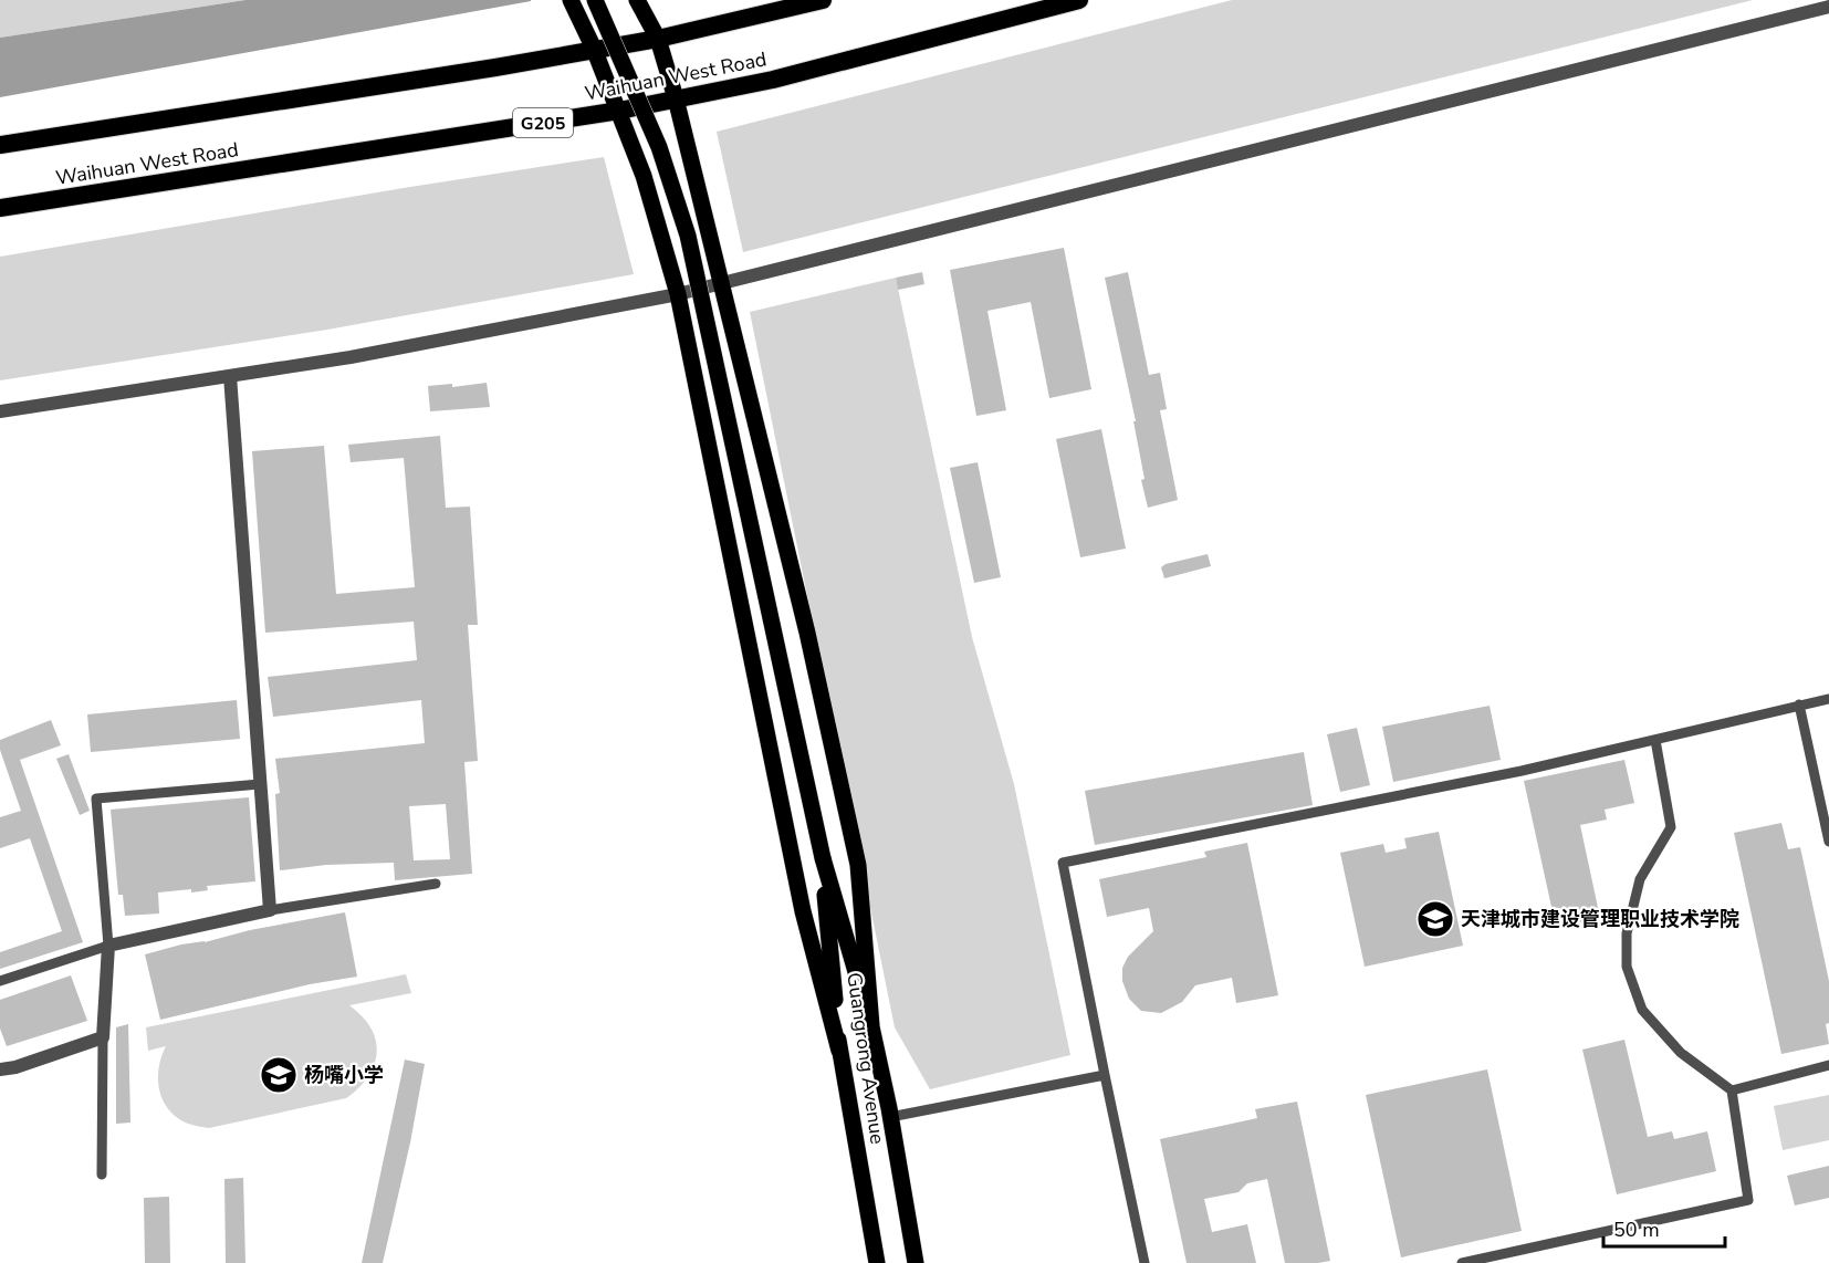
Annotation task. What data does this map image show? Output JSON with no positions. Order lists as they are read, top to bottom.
{
  "streets": {
    "highway": ["Waihuan West Road", "G205"],
    "main road": ["Guangrong Avenue"]
  },
  "places": {
    "school or university": ["天津城市建设管理职业技术学院", "杨嘴小学"]
  },
  "scale_bar": "50 m"
}
